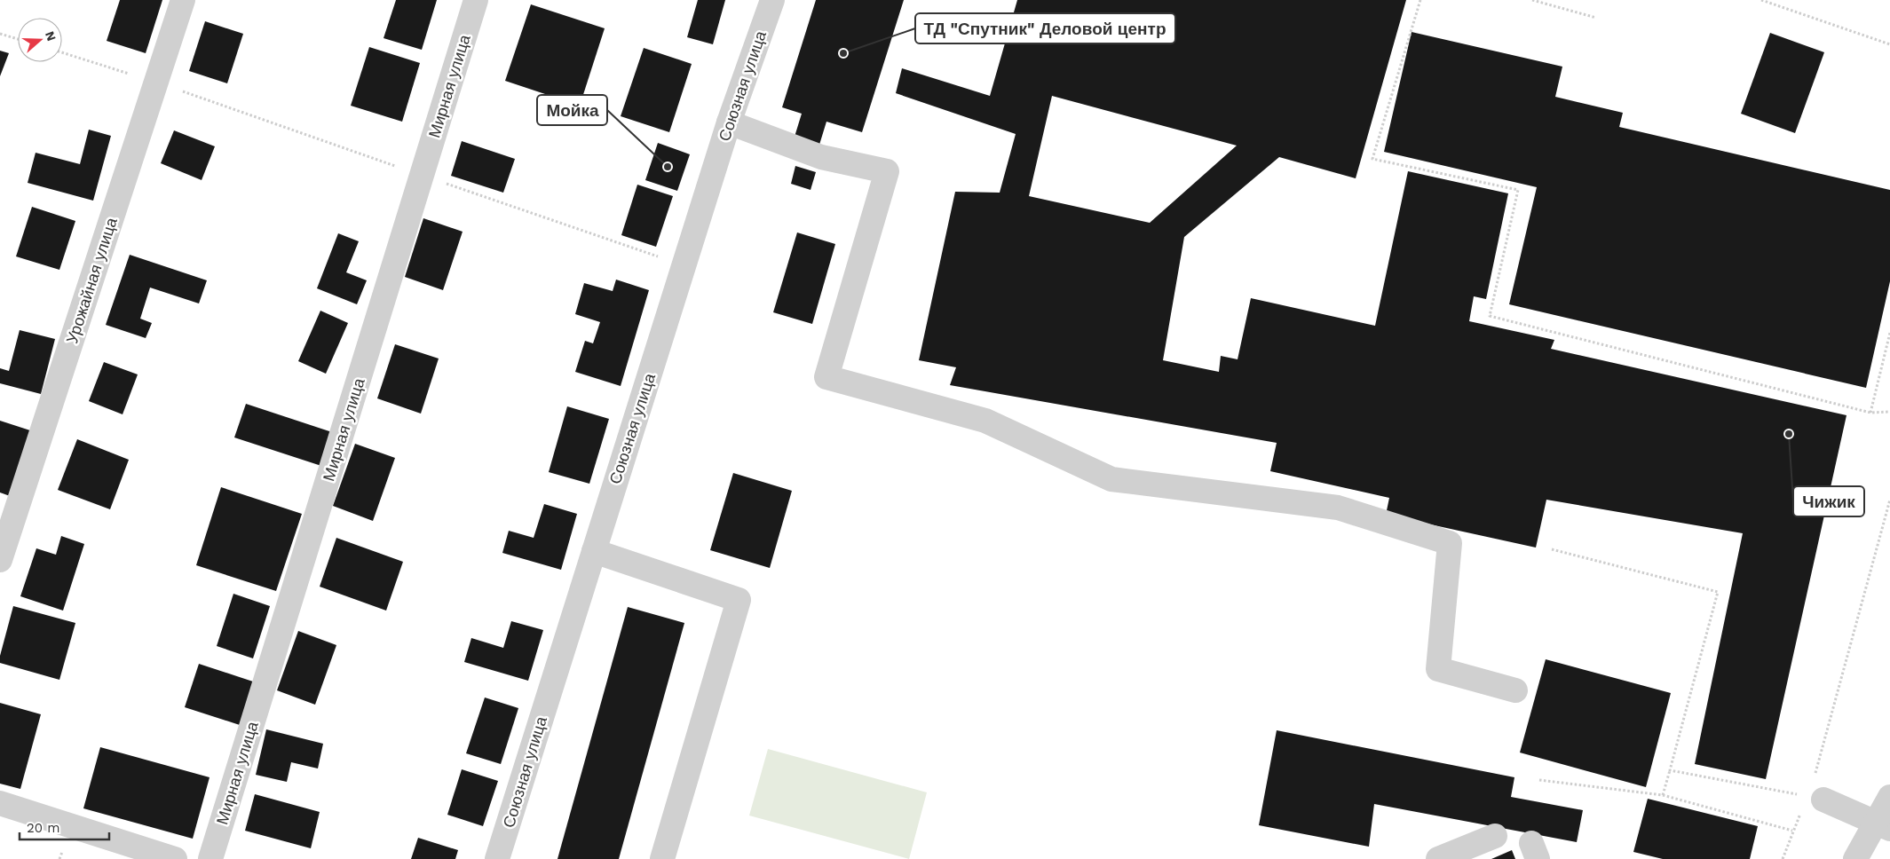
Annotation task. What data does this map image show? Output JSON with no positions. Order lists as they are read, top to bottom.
{
  "streets": {
    "street": ["Мирная улица", "Союзная улица", "Урожайная улица"]
  },
  "places": ["ТД \"Спутник\" Деловой центр", "Мойка", "Чижик"],
  "scale_bar": "20 m",
  "north": "right"
}
